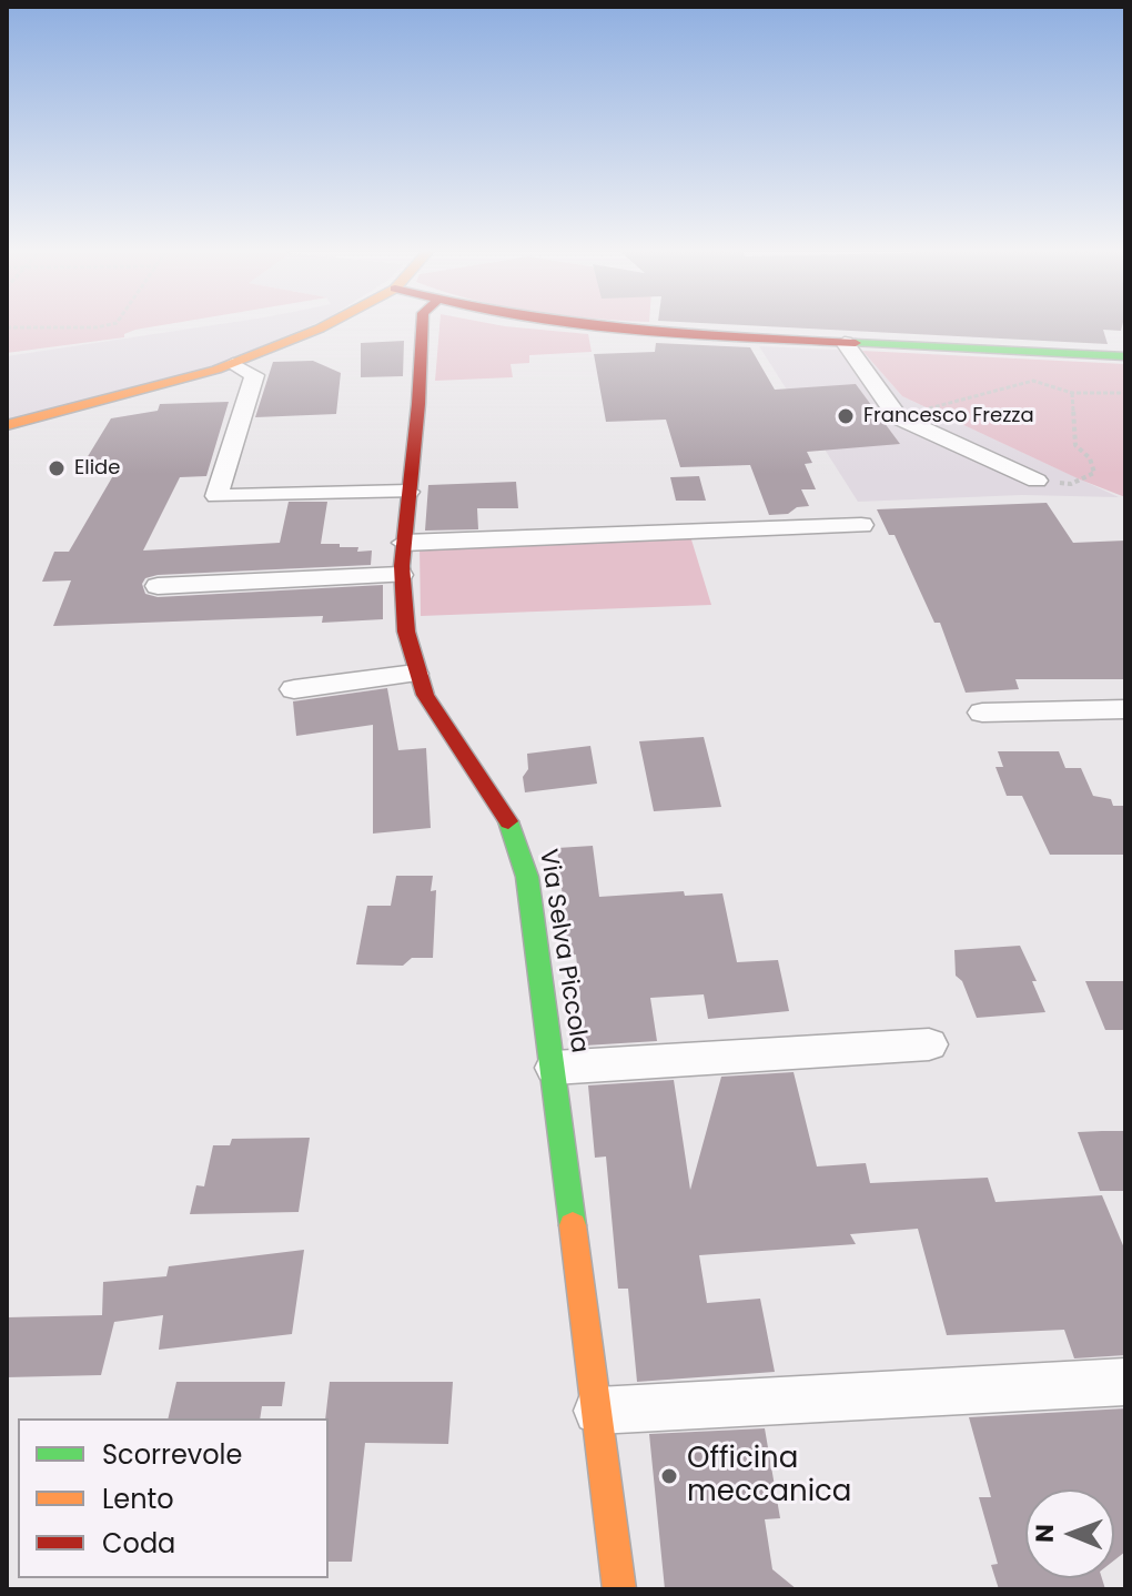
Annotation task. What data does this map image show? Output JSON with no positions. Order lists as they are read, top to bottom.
{
  "streets": {
    "street": ["Via Selva Piccola"]
  },
  "places": ["Francesco Frezza", "Elide", "Officina meccanica"],
  "legend": ["Scorrevole", "Lento", "Coda"],
  "north": "left"
}
